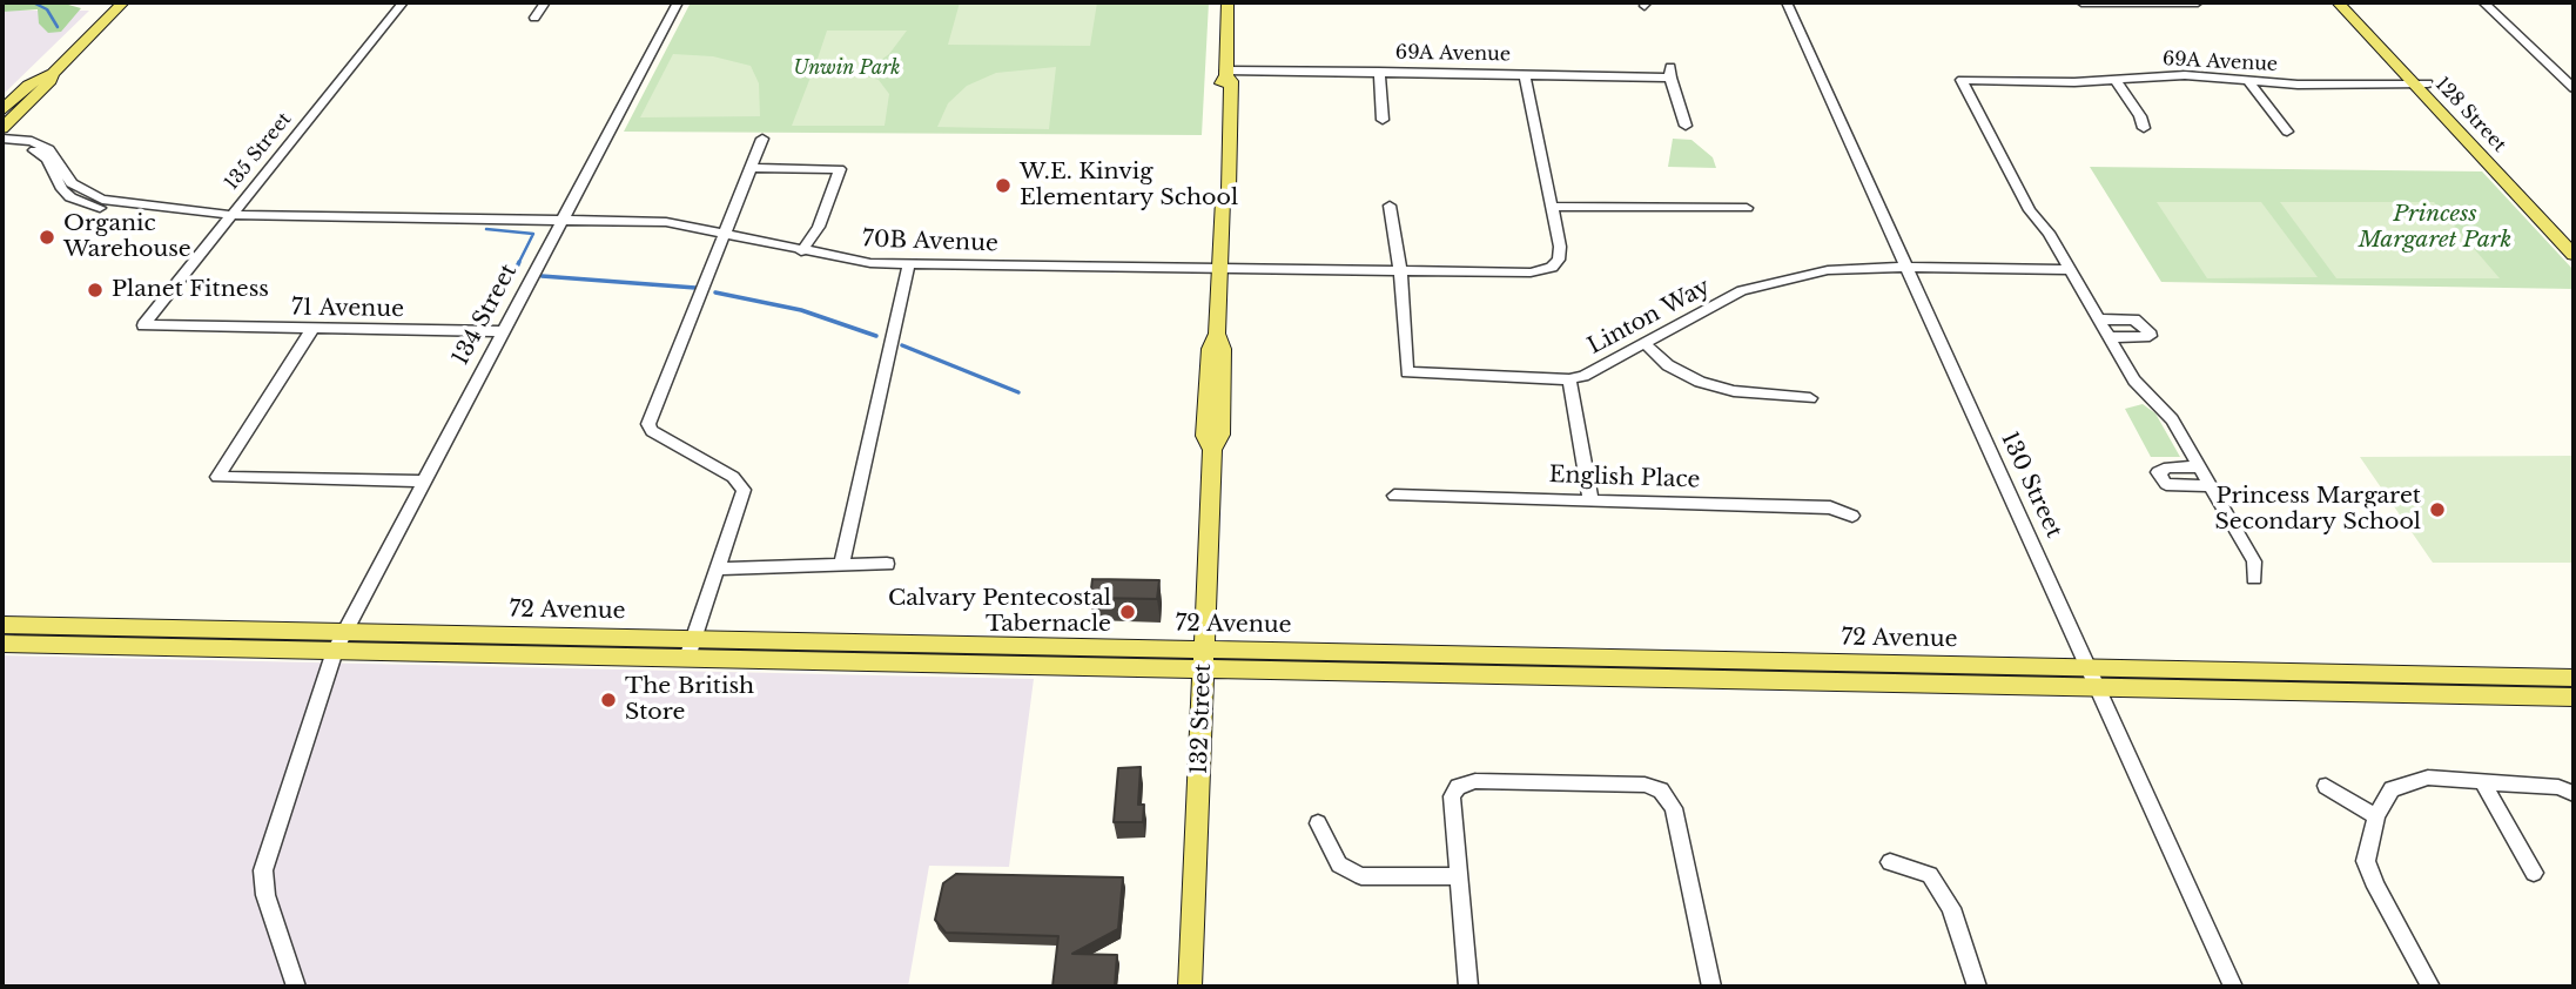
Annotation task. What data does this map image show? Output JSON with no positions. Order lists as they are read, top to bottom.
{
  "streets": {
    "main road": ["128 Street", "72 Avenue", "132 Street"],
    "street": [
      "69A Avenue",
      "135 Street",
      "70B Avenue",
      "71 Avenue",
      "134 Street",
      "Linton Way",
      "English Place",
      "130 Street"
    ]
  },
  "crossings": [
    ["69A Avenue", "128 Street"],
    ["69A Avenue", "132 Street"],
    ["135 Street", "70B Avenue"],
    ["135 Street", "71 Avenue"],
    ["70B Avenue", "134 Street"],
    ["70B Avenue", "132 Street"],
    ["71 Avenue", "134 Street"],
    ["134 Street", "72 Avenue"],
    ["Linton Way", "130 Street"],
    ["130 Street", "72 Avenue"],
    ["72 Avenue", "132 Street"]
  ],
  "parks": ["Unwin Park", "Princess Margaret Park"],
  "places": [
    "W.E. Kinvig Elementary School",
    "Organic Warehouse",
    "Planet Fitness",
    "Princess Margaret Secondary School",
    "Calvary Pentecostal Tabernacle",
    "The British Store"
  ]
}
